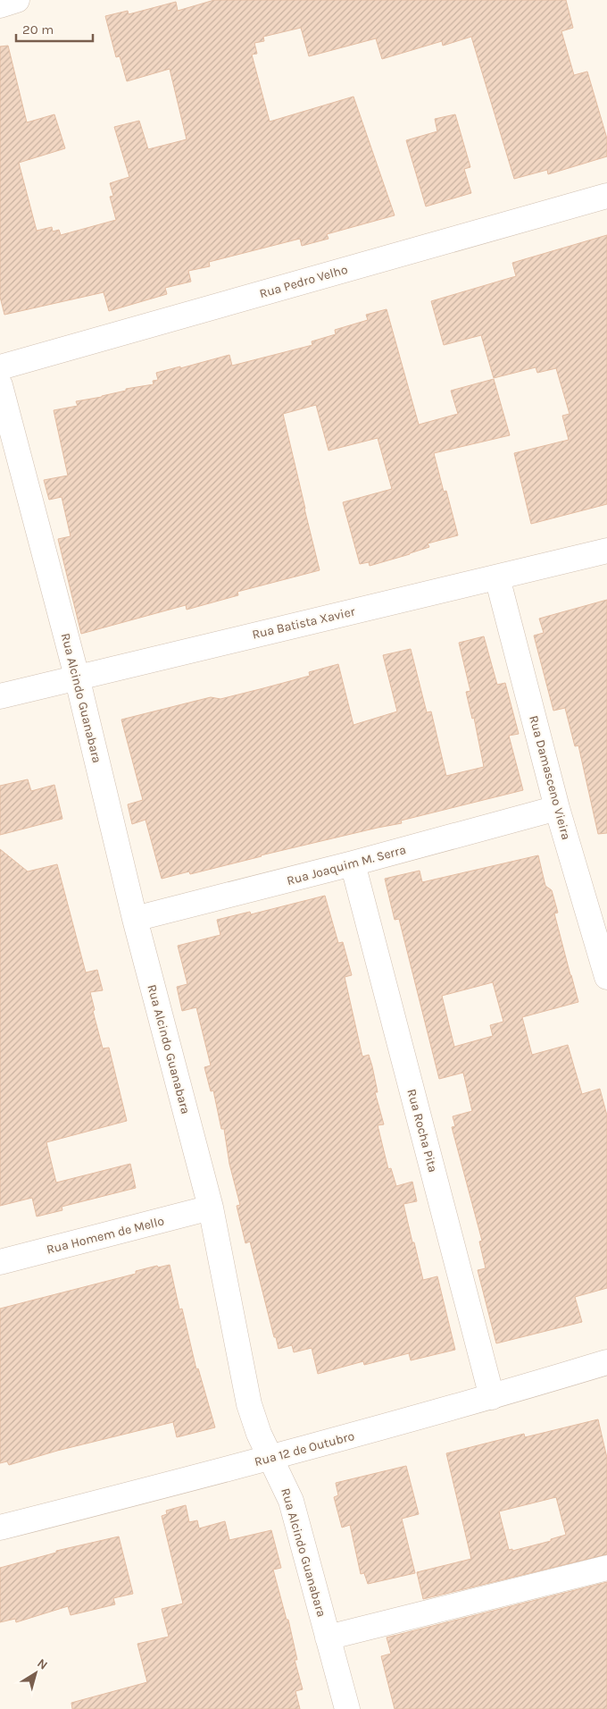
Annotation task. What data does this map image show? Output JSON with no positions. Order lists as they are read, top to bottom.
{
  "streets": {
    "street": [
      "Rua Pedro Velho",
      "Rua Batista Xavier",
      "Rua Alcindo Guanabara",
      "Rua Damasceno Vieira",
      "Rua Joaquim M. Serra",
      "Rua Rocha Pita",
      "Rua Homem de Mello",
      "Rua 12 de Outubro"
    ]
  },
  "crossings": [
    ["Rua Batista Xavier", "Rua Alcindo Guanabara"],
    ["Rua Batista Xavier", "Rua Damasceno Vieira"],
    ["Rua Alcindo Guanabara", "Rua Joaquim M. Serra"],
    ["Rua Alcindo Guanabara", "Rua Homem de Mello"],
    ["Rua Alcindo Guanabara", "Rua 12 de Outubro"],
    ["Rua Damasceno Vieira", "Rua Joaquim M. Serra"],
    ["Rua Joaquim M. Serra", "Rua Rocha Pita"],
    ["Rua Rocha Pita", "Rua 12 de Outubro"]
  ],
  "scale_bar": "20 m",
  "north": "top right"
}
